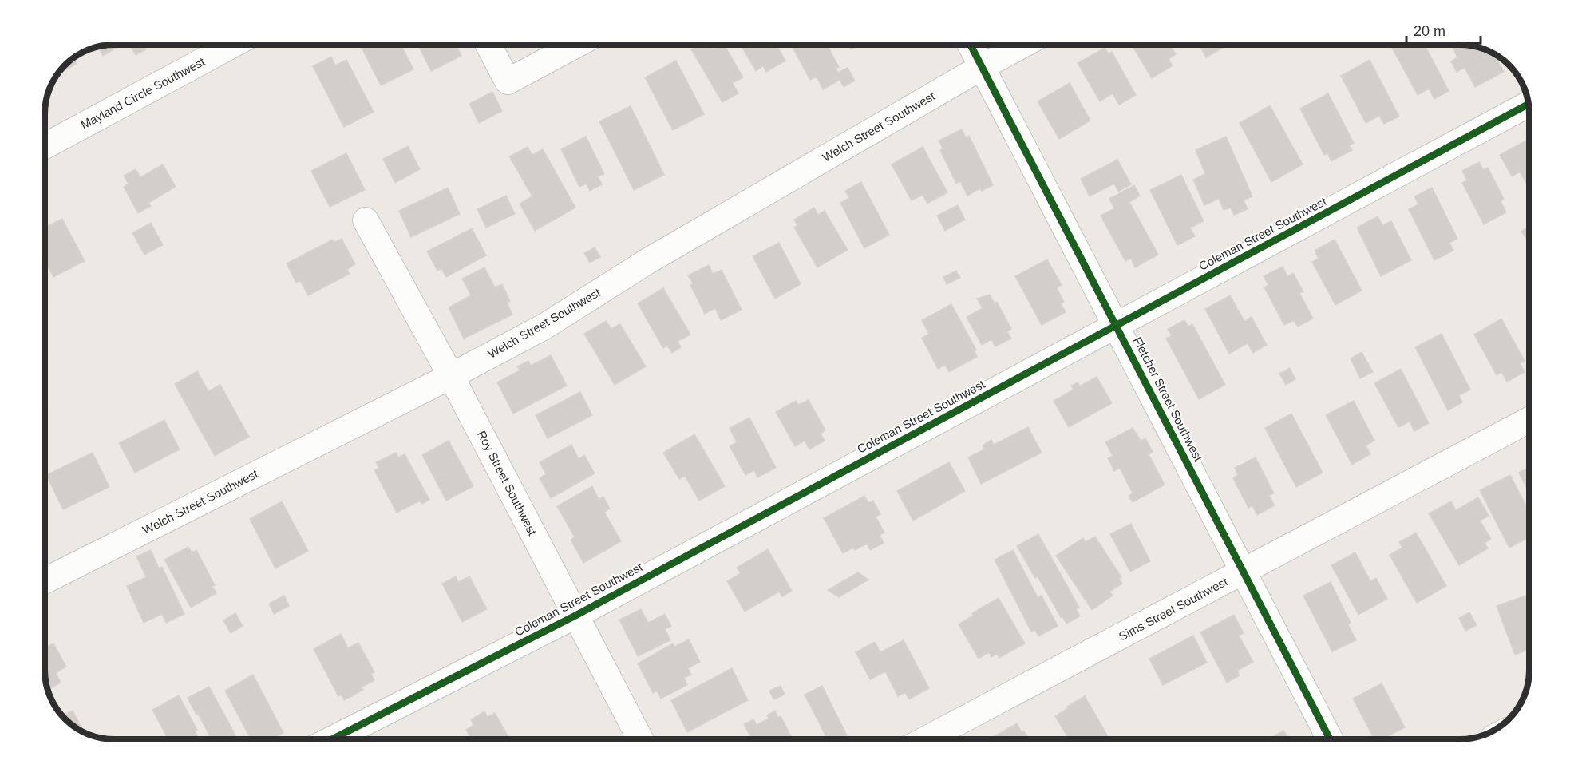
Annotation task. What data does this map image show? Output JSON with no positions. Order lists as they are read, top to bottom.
{
  "streets": {
    "street": [
      "Mayland Circle Southwest",
      "Welch Street Southwest",
      "Coleman Street Southwest",
      "Fletcher Street Southwest",
      "Roy Street Southwest",
      "Sims Street Southwest"
    ]
  },
  "crossings": [
    ["Welch Street Southwest", "Fletcher Street Southwest"],
    ["Welch Street Southwest", "Roy Street Southwest"],
    ["Coleman Street Southwest", "Fletcher Street Southwest"],
    ["Coleman Street Southwest", "Roy Street Southwest"],
    ["Fletcher Street Southwest", "Sims Street Southwest"]
  ],
  "scale_bar": "20 m"
}
